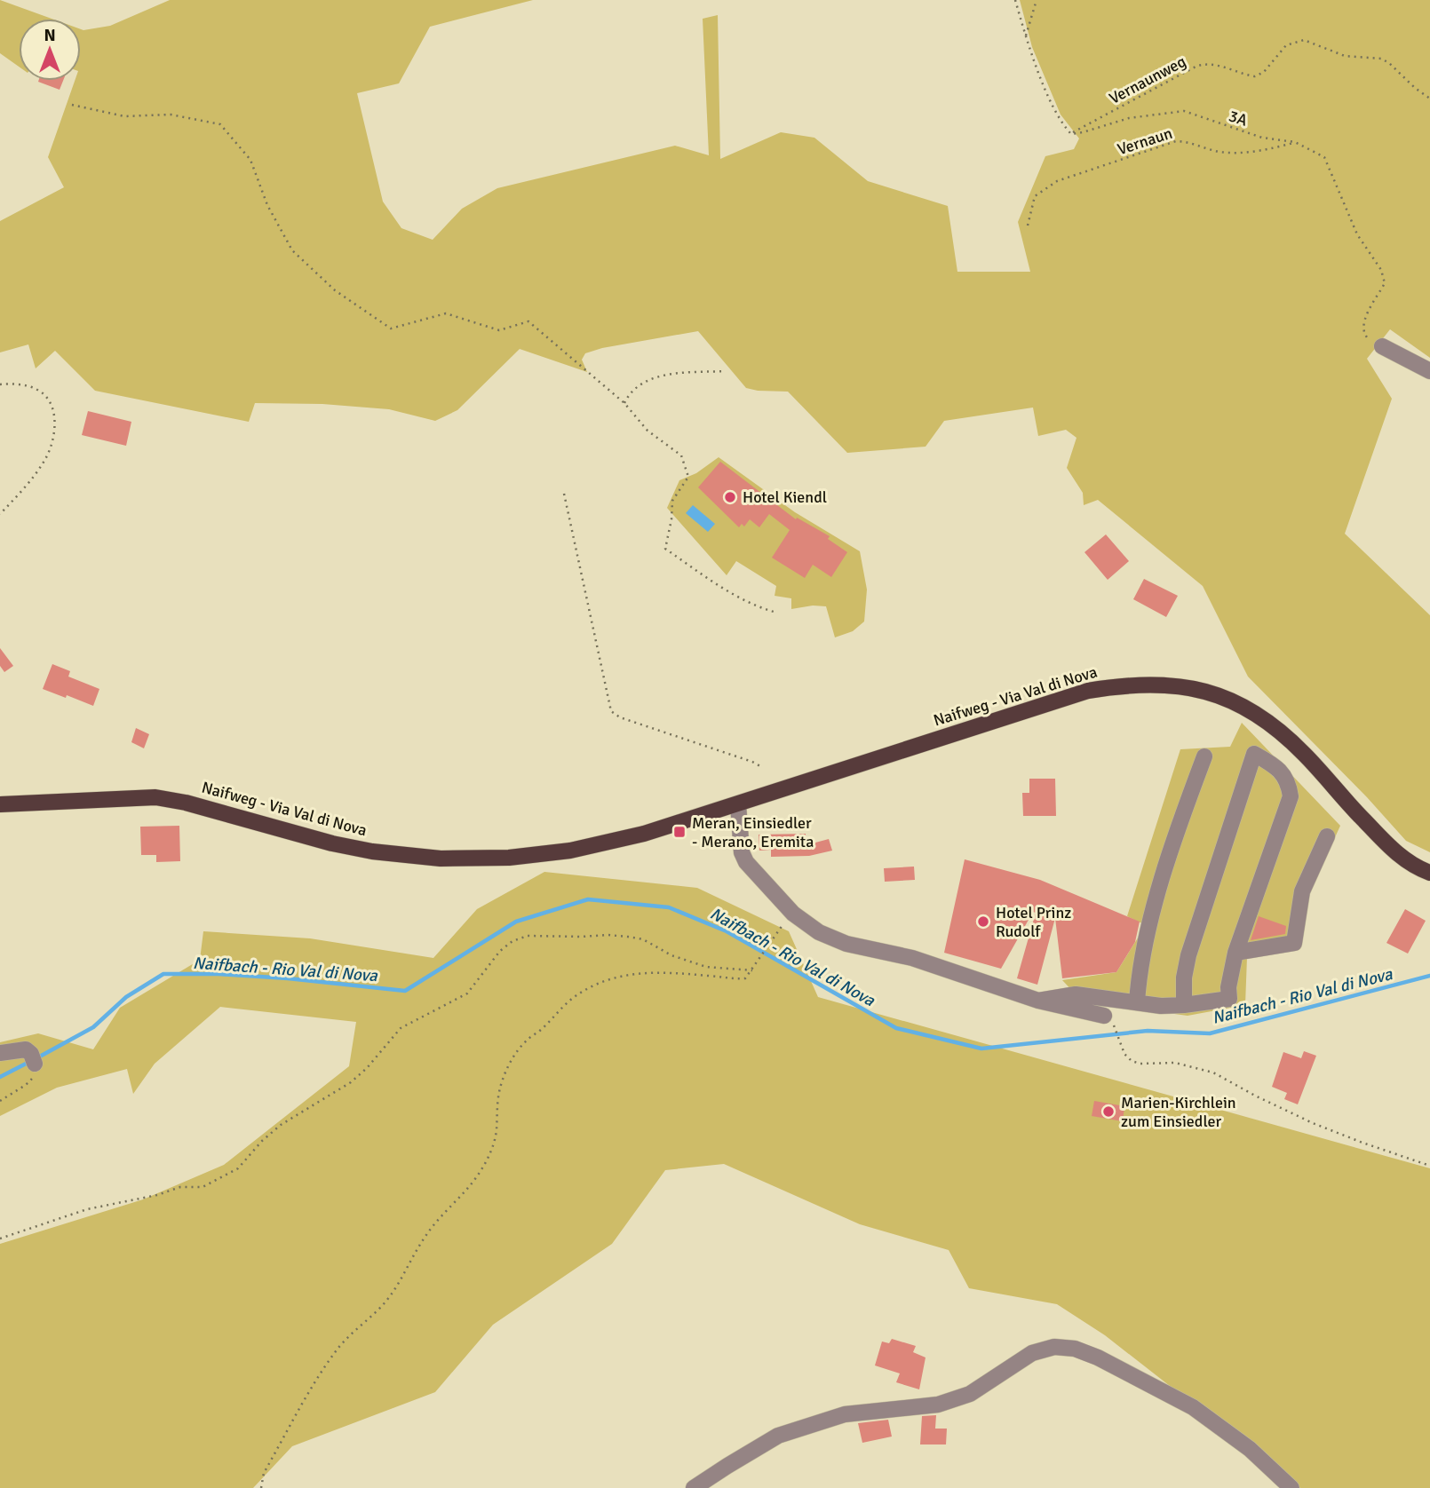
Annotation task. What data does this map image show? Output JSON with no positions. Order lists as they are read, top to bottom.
{
  "streets": {
    "main road": ["Naifweg - Via Val di Nova"],
    "path": ["Vernaunweg", "3A", "Vernaun"]
  },
  "crossings": [
    ["Vernaunweg", "3A"],
    ["3A", "Vernaun"]
  ],
  "water": ["Naifbach - Rio Val di Nova"],
  "places": {
    "other": ["Hotel Kiendl", "Hotel Prinz Rudolf", "Marien-Kirchlein zum Einsiedler"],
    "transit": ["Meran, Einsiedler - Merano, Eremita"]
  },
  "north": "top"
}
